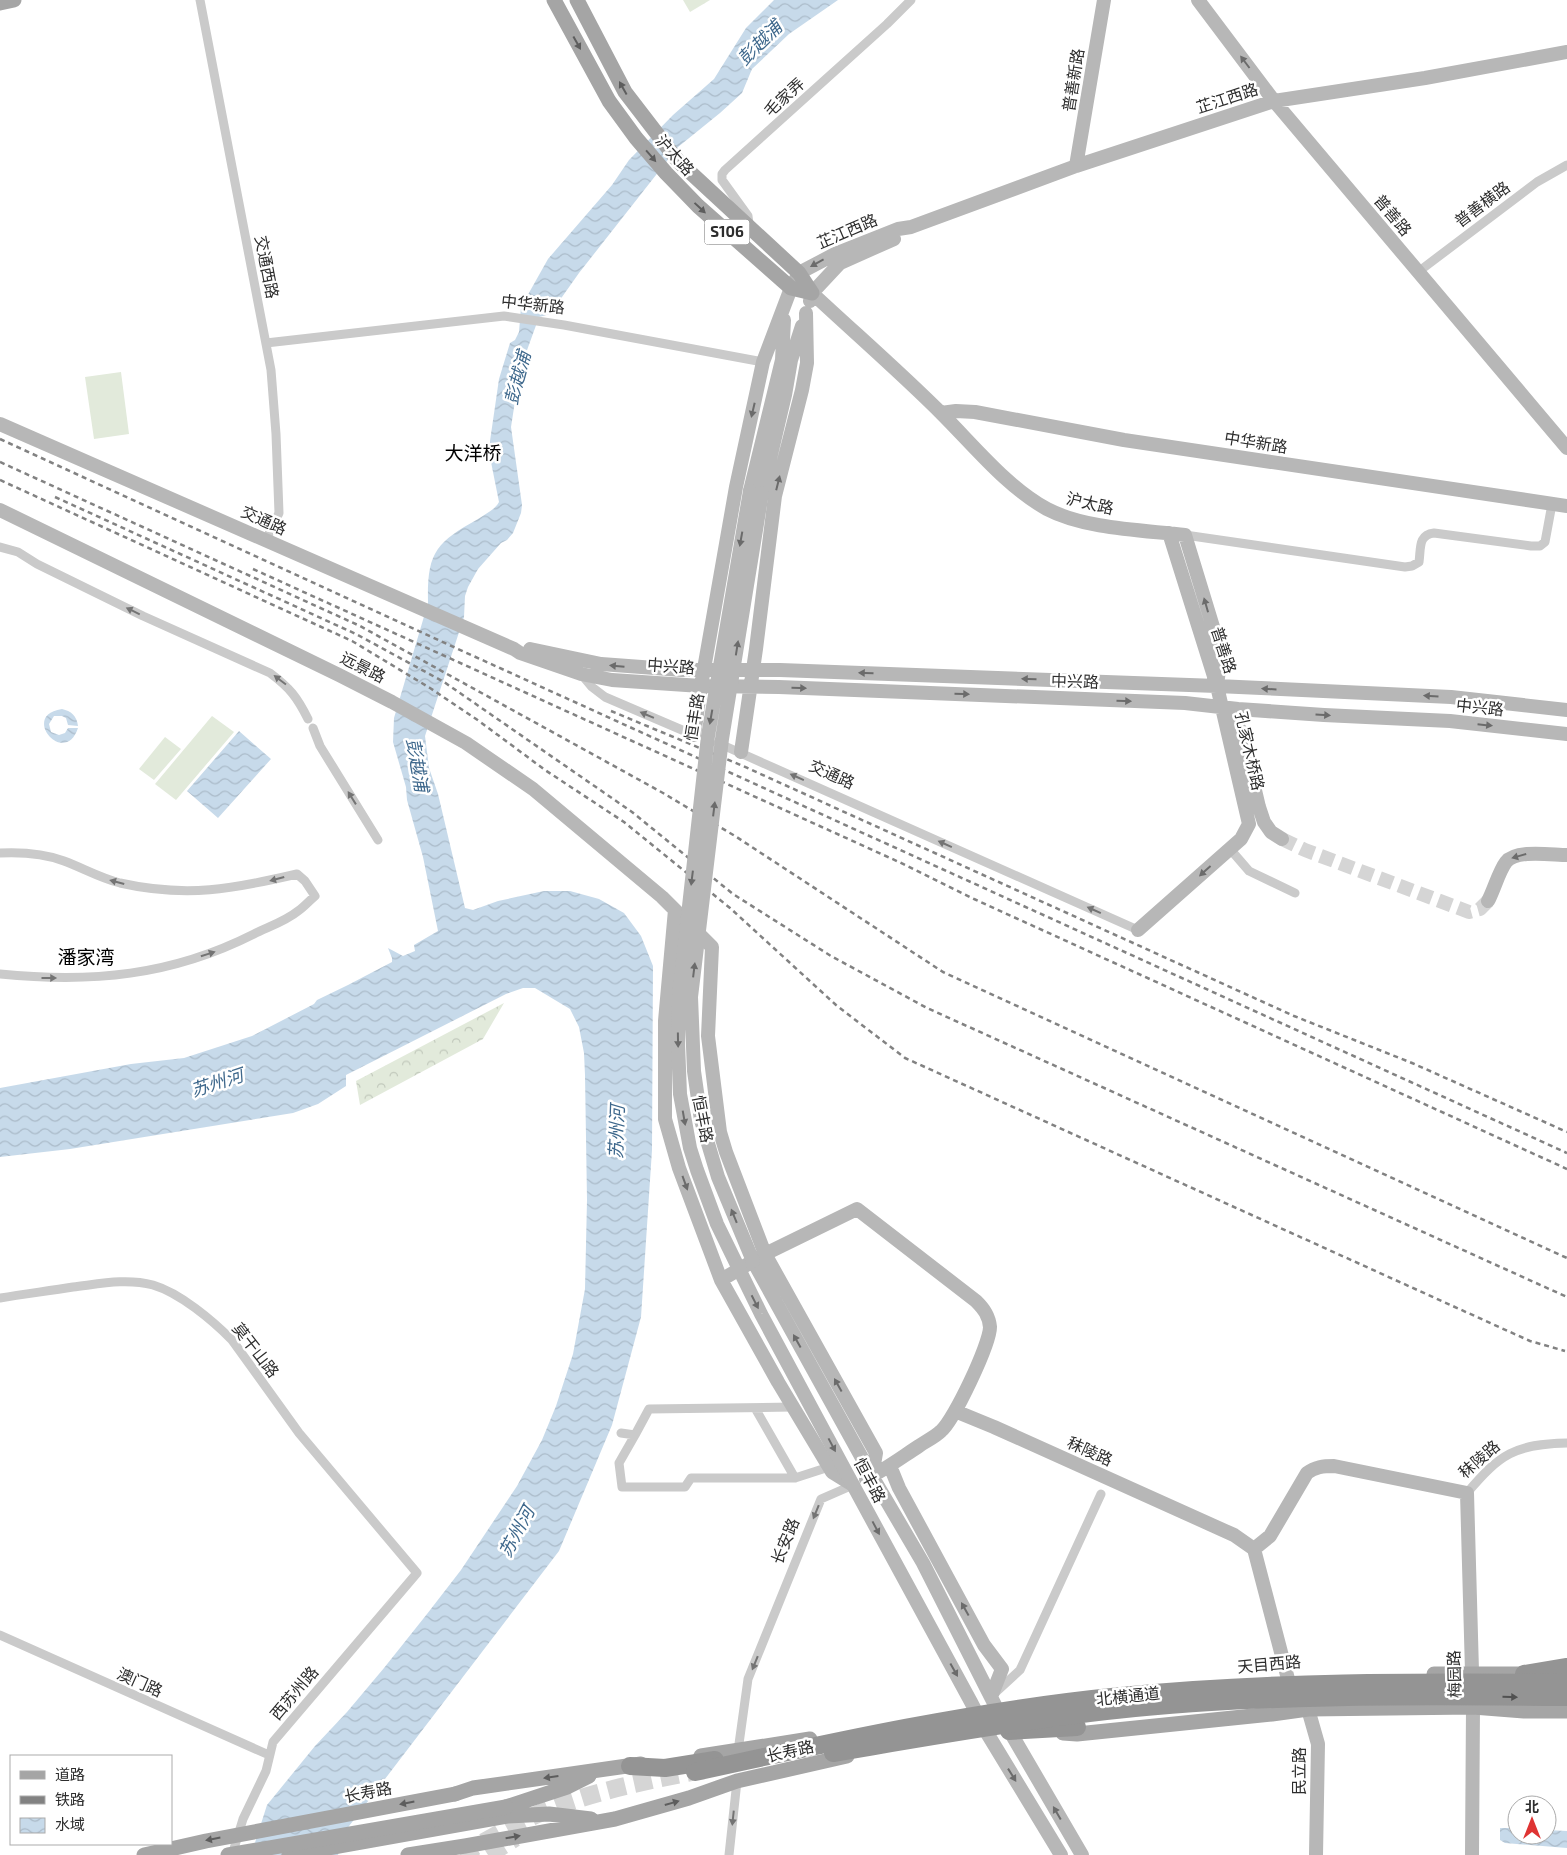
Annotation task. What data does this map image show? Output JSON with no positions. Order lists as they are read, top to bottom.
{
  "streets": {
    "highway": ["北横通道"],
    "main road": [
      "沪太路",
      "S106",
      "天目西路",
      "长寿路"
    ],
    "street": [
      "普善新路",
      "毛家弄",
      "芷江西路",
      "普善横路",
      "普善路",
      "交通西路",
      "中华新路",
      "交通路",
      "中兴路",
      "远景路",
      "恒丰路",
      "孔家木桥路",
      "莫干山路",
      "秣陵路",
      "长安路",
      "梅园路",
      "澳门路",
      "西苏州路",
      "民立路"
    ]
  },
  "crossings": [
    ["普善新路", "芷江西路"],
    ["毛家弄", "沪太路"],
    ["芷江西路", "沪太路"],
    ["芷江西路", "普善路"],
    ["芷江西路", "恒丰路"],
    ["沪太路", "普善路"],
    ["沪太路", "中华新路"],
    ["沪太路", "恒丰路"],
    ["普善横路", "普善路"],
    ["普善路", "中兴路"],
    ["普善路", "孔家木桥路"],
    ["交通西路", "中华新路"],
    ["交通西路", "交通路"],
    ["中华新路", "恒丰路"],
    ["交通路", "中兴路"],
    ["交通路", "恒丰路"],
    ["中兴路", "恒丰路"],
    ["中兴路", "孔家木桥路"],
    ["远景路", "恒丰路"],
    ["远景路", "长安路"],
    ["恒丰路", "长安路"],
    ["恒丰路", "天目西路"],
    ["恒丰路", "长寿路"],
    ["莫干山路", "西苏州路"],
    ["秣陵路", "长安路"],
    ["秣陵路", "梅园路"],
    ["秣陵路", "民立路"],
    ["长安路", "长寿路"],
    ["天目西路", "梅园路"],
    ["天目西路", "长寿路"],
    ["天目西路", "民立路"],
    ["澳门路", "西苏州路"]
  ],
  "one_way": ["交通路", "长安路"],
  "districts": ["大洋桥", "潘家湾"],
  "water": ["彭越浦", "苏州河"],
  "legend": ["道路", "铁路", "水域"],
  "north": "top"
}
